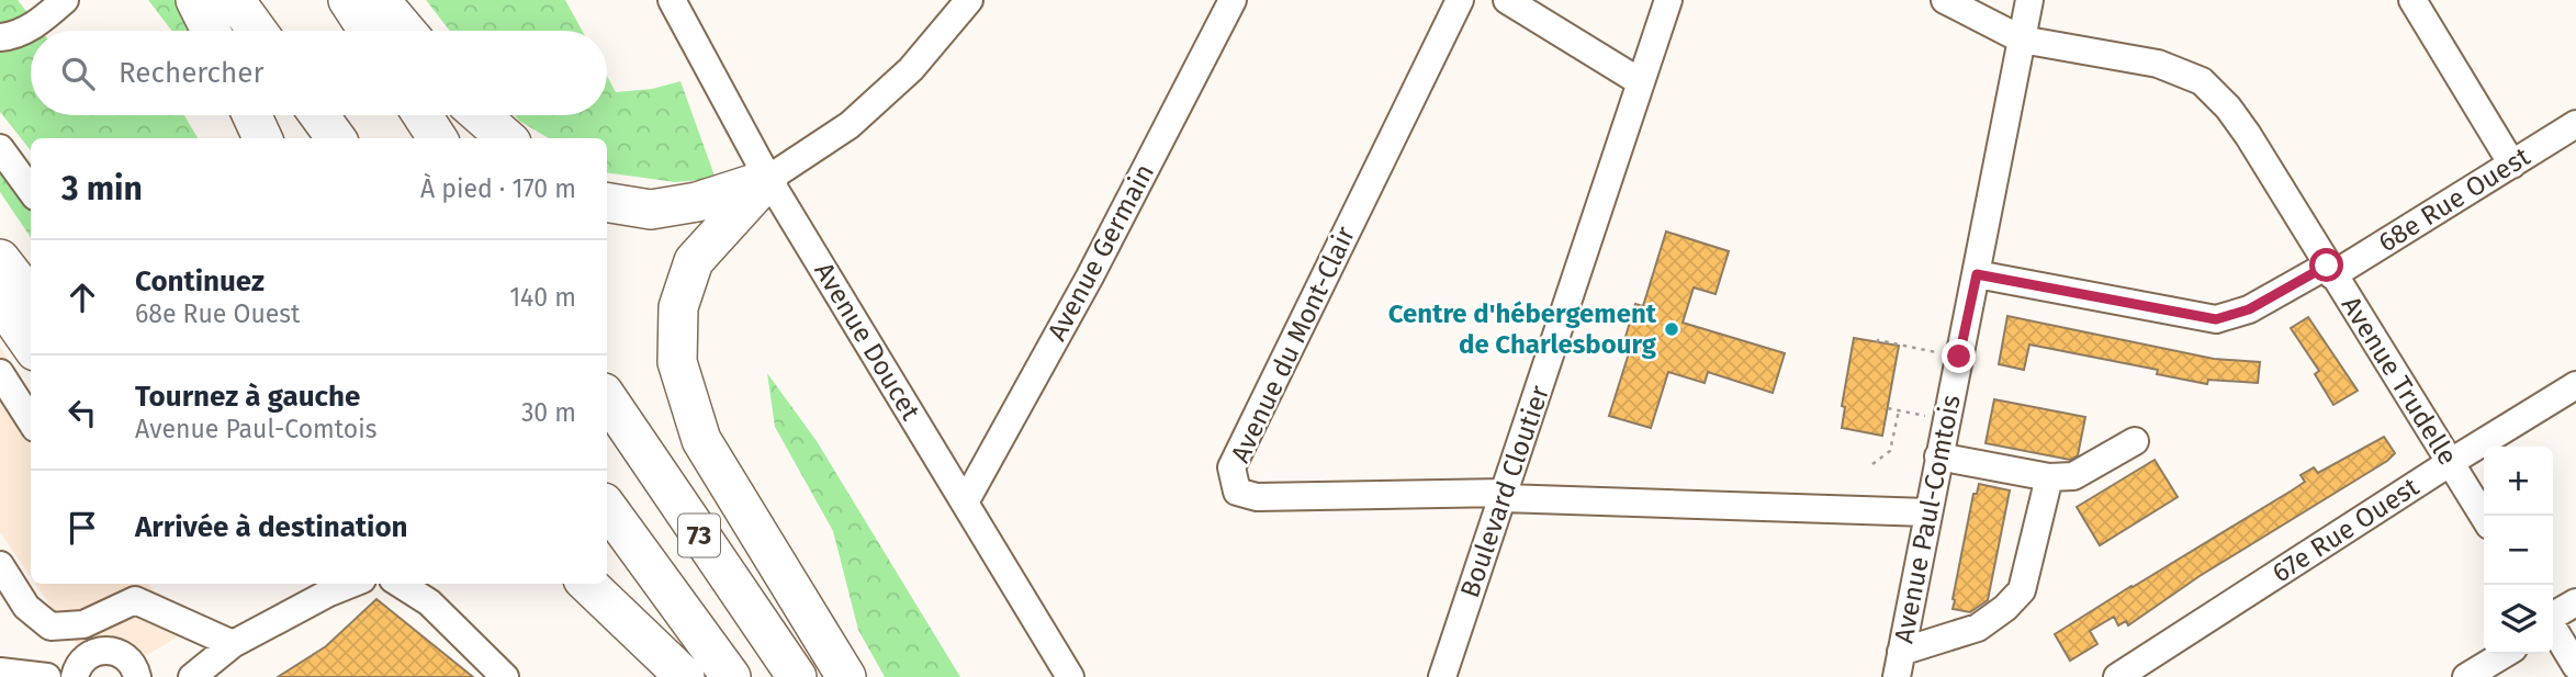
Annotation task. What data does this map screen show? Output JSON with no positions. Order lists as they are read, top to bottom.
{
  "streets": {
    "highway": ["73"],
    "street": [
      "68e Rue Ouest",
      "Avenue Germain",
      "Avenue Doucet",
      "Avenue du Mont-Clair",
      "Avenue Trudelle",
      "Boulevard Cloutier",
      "Avenue Paul-Comtois",
      "67e Rue Ouest"
    ]
  },
  "crossings": [
    ["68e Rue Ouest", "Avenue Trudelle"],
    ["68e Rue Ouest", "Avenue Paul-Comtois"],
    ["Avenue Germain", "Avenue Doucet"],
    ["Avenue du Mont-Clair", "Boulevard Cloutier"],
    ["Avenue du Mont-Clair", "Avenue Paul-Comtois"],
    ["Avenue Trudelle", "Avenue Paul-Comtois"],
    ["Avenue Trudelle", "67e Rue Ouest"]
  ],
  "places": ["Centre d'hébergement de Charlesbourg"],
  "page": {
    "search": "Rechercher",
    "heading": ["3 min", "À pied · 170 m"],
    "list": [
      ["Continuez", "68e Rue Ouest", "140 m"],
      ["Tournez à gauche", "Avenue Paul-Comtois", "30 m"],
      "Arrivée à destination"
    ],
    "map_buttons": ["+", "−"]
  }
}
